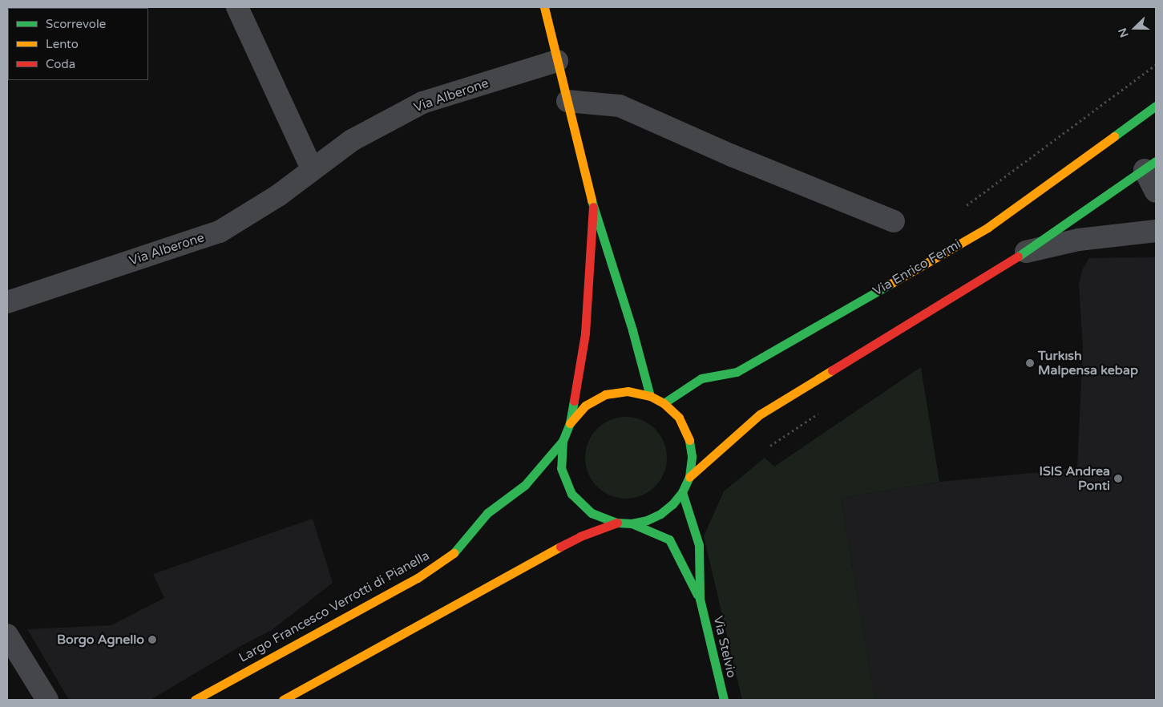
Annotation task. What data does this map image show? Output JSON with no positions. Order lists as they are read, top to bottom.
{
  "streets": {
    "main road": ["Via Enrico Fermi", "Largo Francesco Verrotti di Pianella", "Via Stelvio"],
    "street": ["Via Alberone"]
  },
  "crossings": [
    ["Via Alberone", "Largo Francesco Verrotti di Pianella"],
    ["Via Enrico Fermi", "Largo Francesco Verrotti di Pianella"],
    ["Via Enrico Fermi", "Via Stelvio"],
    ["Largo Francesco Verrotti di Pianella", "Via Stelvio"]
  ],
  "places": ["Turkısh Malpensa kebap", "ISIS Andrea Ponti", "Borgo Agnello"],
  "legend": ["Scorrevole", "Lento", "Coda"],
  "north": "left"
}
